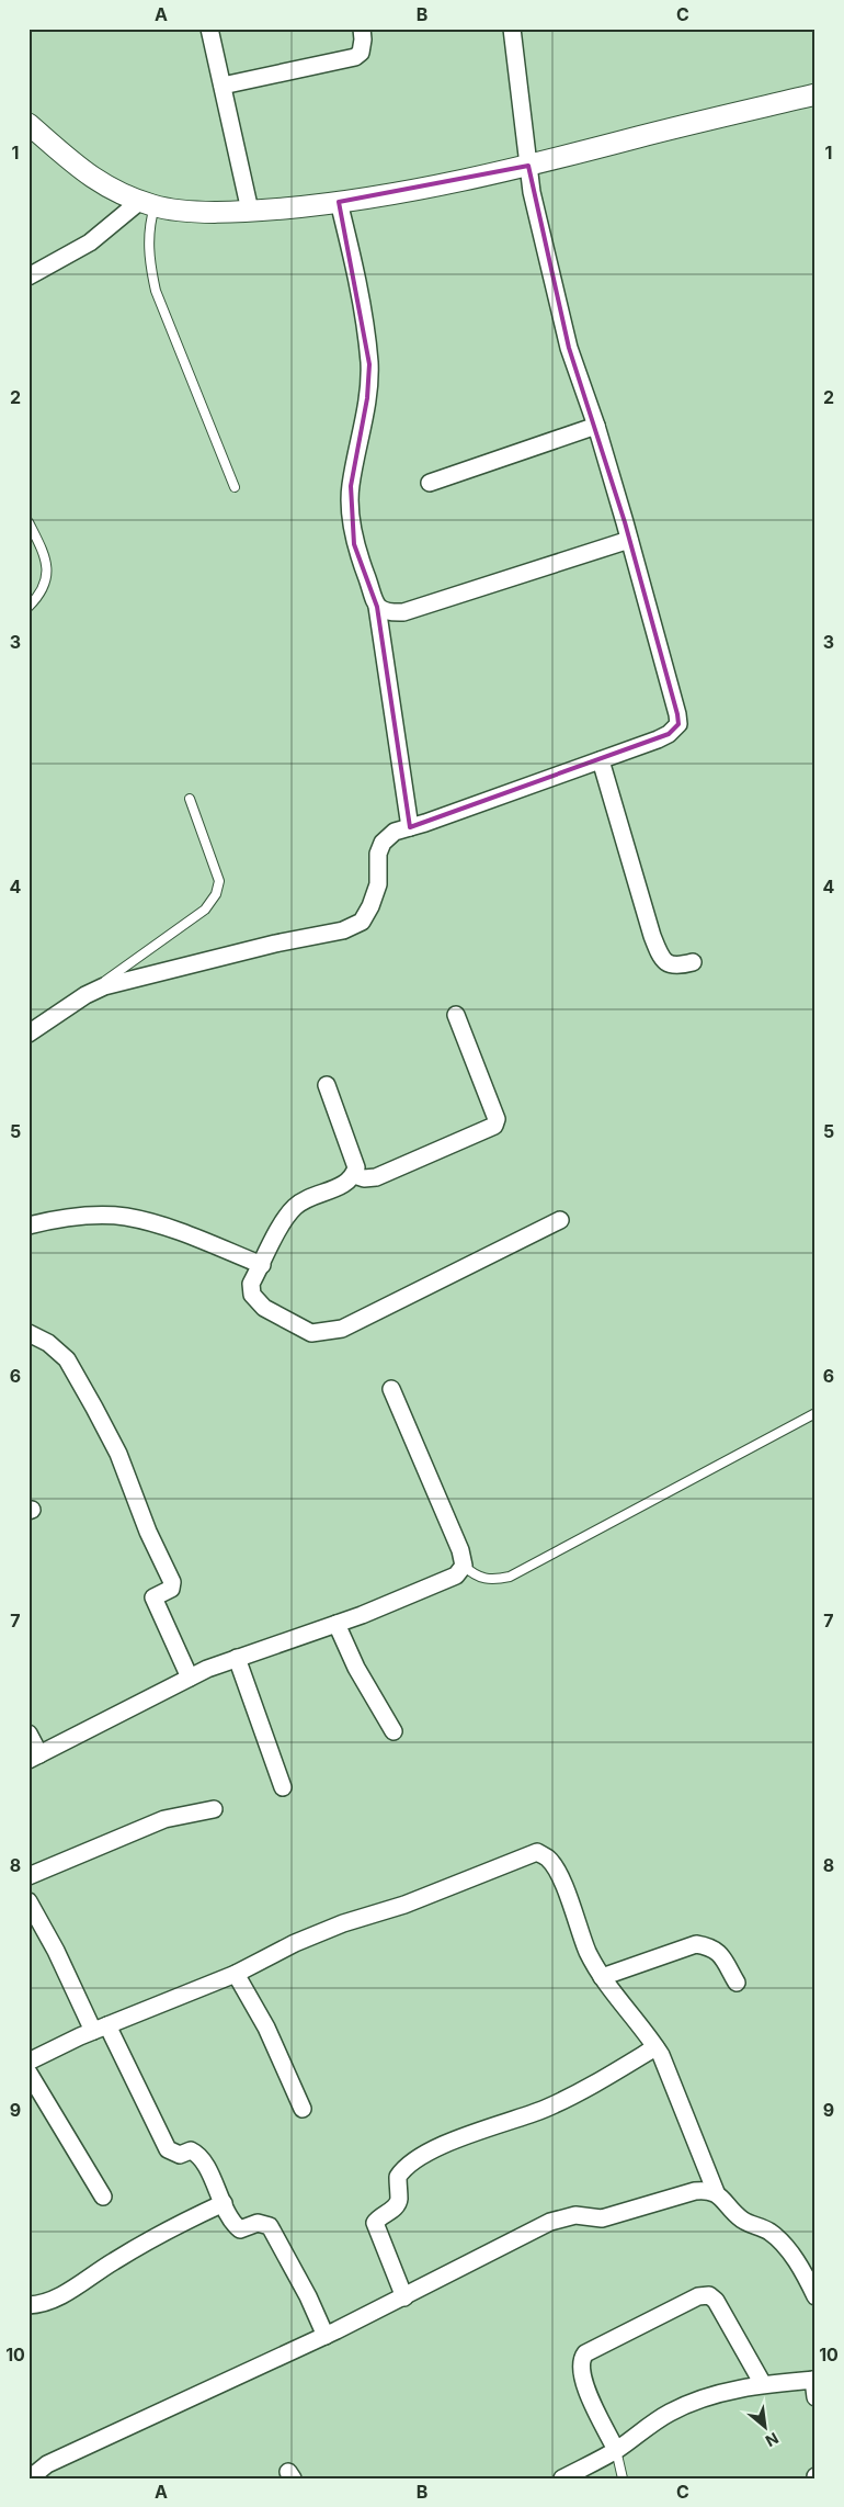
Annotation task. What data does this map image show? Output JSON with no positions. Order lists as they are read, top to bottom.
{
  "north": "bottom right",
  "grid": {
    "columns": ["A", "B", "C"],
    "rows": [
      "1",
      "2",
      "3",
      "4",
      "5",
      "6",
      "7",
      "8",
      "9",
      "10"
    ]
  }
}
